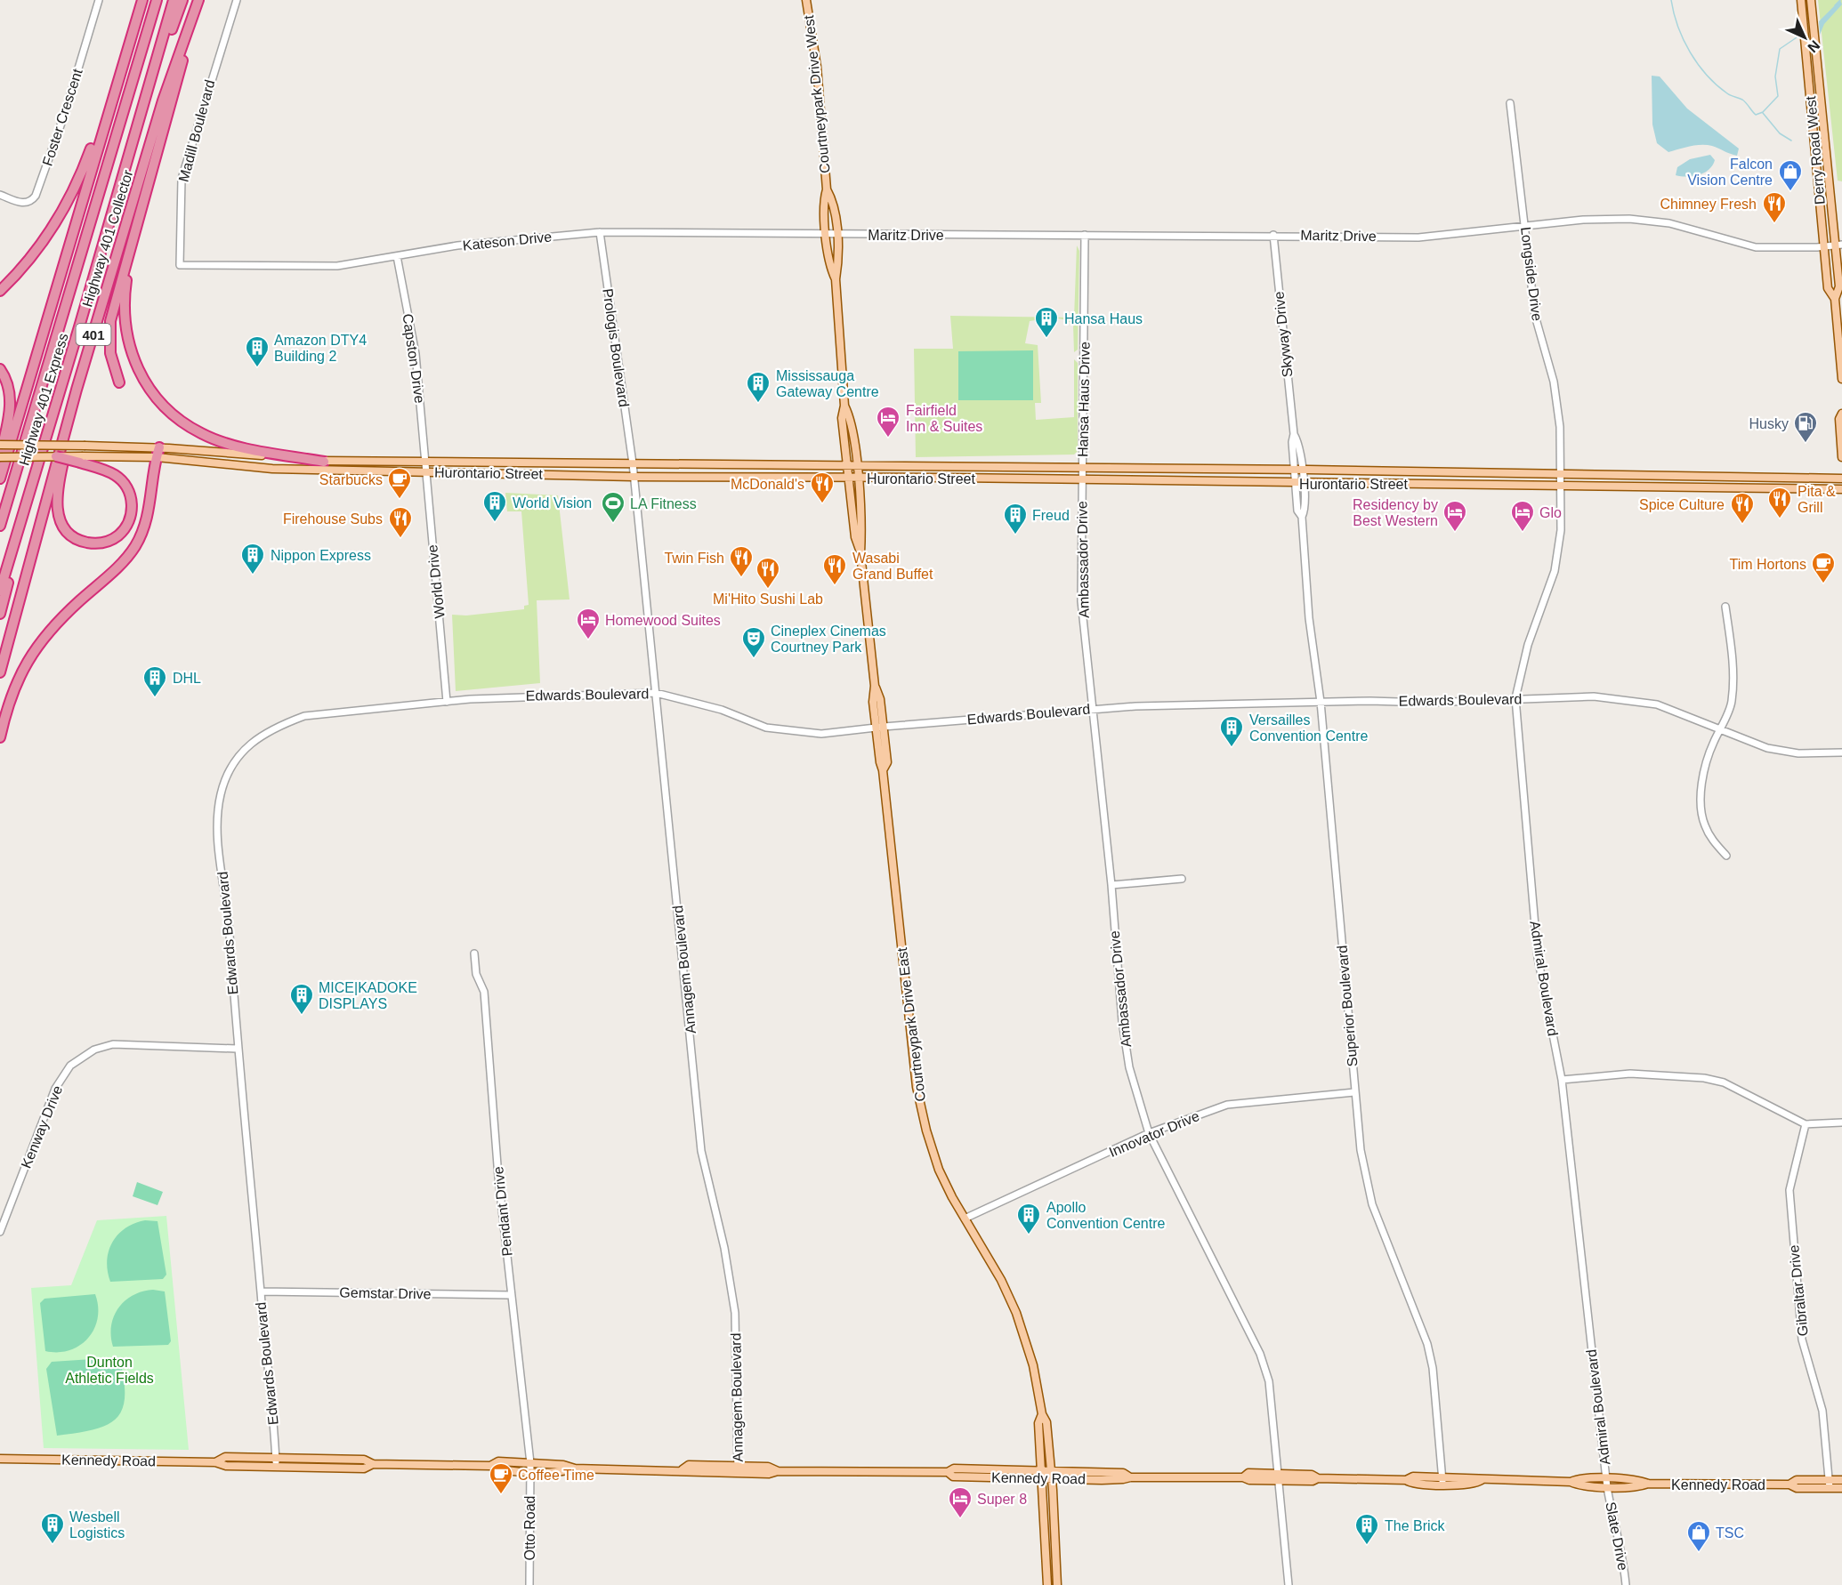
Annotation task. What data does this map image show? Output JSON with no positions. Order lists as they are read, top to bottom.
{
  "streets": {
    "highway": ["Highway 401 Collector", "401", "Highway 401 Express"],
    "main road": [
      "Courtneypark Drive West",
      "Derry Road West",
      "Hurontario Street",
      "Courtneypark Drive East",
      "Kennedy Road"
    ],
    "street": [
      "Foster Crescent",
      "Madill Boulevard",
      "Maritz Drive",
      "Kateson Drive",
      "Longside Drive",
      "Skyway Drive",
      "Prologis Boulevard",
      "Capston Drive",
      "Hansa Haus Drive",
      "Ambassador Drive",
      "World Drive",
      "Edwards Boulevard",
      "Annagem Boulevard",
      "Admiral Boulevard",
      "Superior Boulevard",
      "Kenway Drive",
      "Innovator Drive",
      "Pendant Drive",
      "Gibraltar Drive",
      "Gemstar Drive",
      "Otto Road",
      "Slate Drive"
    ]
  },
  "crossings": [
    ["Courtneypark Drive West", "Maritz Drive"],
    ["Courtneypark Drive West", "Kateson Drive"],
    ["Courtneypark Drive West", "Hurontario Street"],
    ["Courtneypark Drive West", "Courtneypark Drive East"],
    ["Madill Boulevard", "Kateson Drive"],
    ["Derry Road West", "Maritz Drive"],
    ["Maritz Drive", "Kateson Drive"],
    ["Maritz Drive", "Longside Drive"],
    ["Maritz Drive", "Skyway Drive"],
    ["Maritz Drive", "Hansa Haus Drive"],
    ["Kateson Drive", "Prologis Boulevard"],
    ["Kateson Drive", "Capston Drive"],
    ["Longside Drive", "Hurontario Street"],
    ["Longside Drive", "Admiral Boulevard"],
    ["Skyway Drive", "Hurontario Street"],
    ["Skyway Drive", "Superior Boulevard"],
    ["Prologis Boulevard", "Hurontario Street"],
    ["Prologis Boulevard", "Annagem Boulevard"],
    ["Capston Drive", "Hurontario Street"],
    ["Capston Drive", "World Drive"],
    ["Hansa Haus Drive", "Hurontario Street"],
    ["Hansa Haus Drive", "Ambassador Drive"],
    ["Hurontario Street", "Ambassador Drive"],
    ["Hurontario Street", "World Drive"],
    ["Hurontario Street", "Annagem Boulevard"],
    ["Hurontario Street", "Admiral Boulevard"],
    ["Hurontario Street", "Superior Boulevard"],
    ["Hurontario Street", "Courtneypark Drive East"],
    ["Ambassador Drive", "Edwards Boulevard"],
    ["Ambassador Drive", "Innovator Drive"],
    ["Ambassador Drive", "Kennedy Road"],
    ["World Drive", "Edwards Boulevard"],
    ["Edwards Boulevard", "Annagem Boulevard"],
    ["Edwards Boulevard", "Admiral Boulevard"],
    ["Edwards Boulevard", "Superior Boulevard"],
    ["Edwards Boulevard", "Courtneypark Drive East"],
    ["Edwards Boulevard", "Kenway Drive"],
    ["Edwards Boulevard", "Gemstar Drive"],
    ["Edwards Boulevard", "Kennedy Road"],
    ["Annagem Boulevard", "Kennedy Road"],
    ["Admiral Boulevard", "Kennedy Road"],
    ["Admiral Boulevard", "Slate Drive"],
    ["Superior Boulevard", "Innovator Drive"],
    ["Superior Boulevard", "Kennedy Road"],
    ["Courtneypark Drive East", "Innovator Drive"],
    ["Courtneypark Drive East", "Kennedy Road"],
    ["Pendant Drive", "Gemstar Drive"],
    ["Pendant Drive", "Kennedy Road"],
    ["Pendant Drive", "Otto Road"],
    ["Gibraltar Drive", "Kennedy Road"],
    ["Kennedy Road", "Otto Road"],
    ["Kennedy Road", "Slate Drive"]
  ],
  "parks": ["Dunton Athletic Fields"],
  "places": {
    "shop": ["Falcon Vision Centre", "TSC"],
    "restaurant": [
      "Chimney Fresh",
      "McDonald's",
      "Pita & Grill",
      "Spice Culture",
      "Firehouse Subs",
      "Twin Fish",
      "Wasabi Grand Buffet",
      "Mi'Hito Sushi Lab"
    ],
    "building": [
      "Hansa Haus",
      "Amazon DTY4 Building 2",
      "Mississauga Gateway Centre",
      "World Vision",
      "Freud",
      "Nippon Express",
      "DHL",
      "Versailles Convention Centre",
      "MICE|KADOKE DISPLAYS",
      "Apollo Convention Centre",
      "Wesbell Logistics",
      "The Brick"
    ],
    "hotel": [
      "Fairfield Inn & Suites",
      "Residency by Best Western",
      "Glo",
      "Homewood Suites",
      "Super 8"
    ],
    "fuel station": ["Husky"],
    "cafe": ["Starbucks", "Tim Hortons", "Coffee Time"],
    "sports": ["LA Fitness"],
    "theatre": ["Cineplex Cinemas Courtney Park"]
  },
  "north": "bottom right"
}
